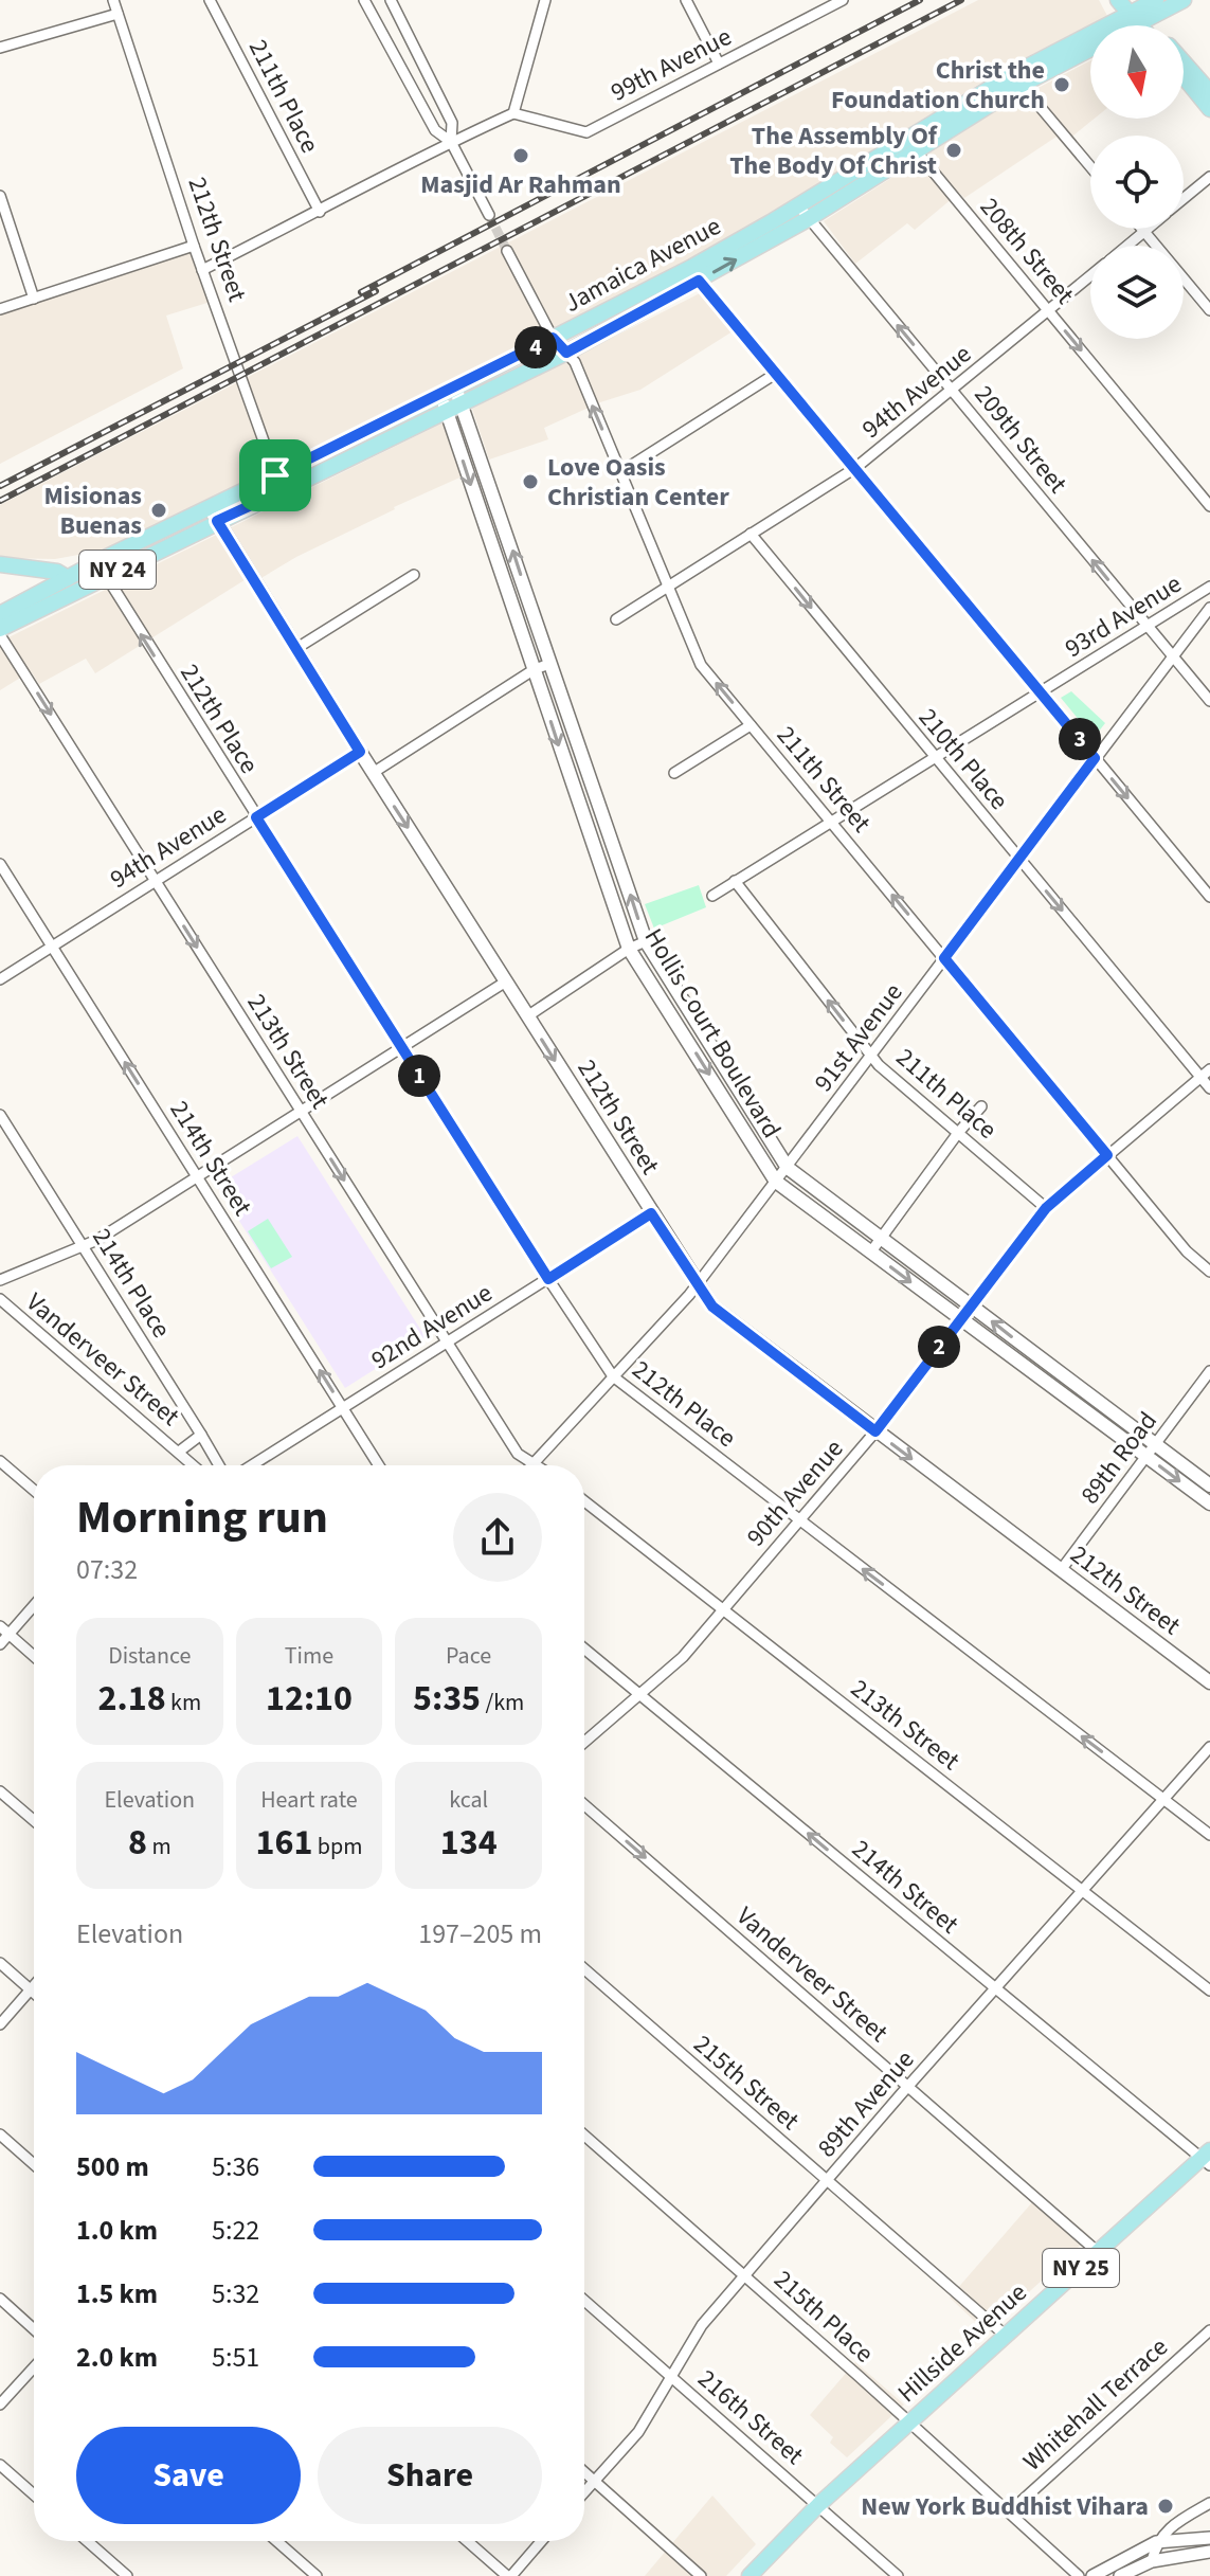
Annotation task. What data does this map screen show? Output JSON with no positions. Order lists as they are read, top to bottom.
{
  "streets": {
    "main road": [
      "212th Street",
      "Jamaica Avenue",
      "NY 24",
      "Hollis Court Boulevard",
      "NY 25",
      "Hillside Avenue"
    ],
    "street": [
      "99th Avenue",
      "211th Place",
      "208th Street",
      "94th Avenue",
      "209th Street",
      "93rd Avenue",
      "212th Place",
      "210th Place",
      "211th Street",
      "91st Avenue",
      "213th Street",
      "214th Street",
      "214th Place",
      "92nd Avenue",
      "Vanderveer Street",
      "89th Road",
      "90th Avenue",
      "215th Street",
      "89th Avenue",
      "215th Place",
      "Whitehall Terrace",
      "216th Street"
    ]
  },
  "crossings": [
    ["211th Place", "93rd Avenue"],
    ["211th Place", "91st Avenue"],
    ["211th Place", "90th Avenue"],
    ["212th Street", "Jamaica Avenue"],
    ["212th Street", "94th Avenue"],
    ["212th Street", "91st Avenue"],
    ["212th Street", "92nd Avenue"],
    ["212th Street", "89th Road"],
    ["212th Street", "90th Avenue"],
    ["208th Street", "Jamaica Avenue"],
    ["208th Street", "94th Avenue"],
    ["Jamaica Avenue", "209th Street"],
    ["Jamaica Avenue", "NY 24"],
    ["Jamaica Avenue", "212th Place"],
    ["Jamaica Avenue", "211th Street"],
    ["Jamaica Avenue", "Hollis Court Boulevard"],
    ["Jamaica Avenue", "213th Street"],
    ["94th Avenue", "209th Street"],
    ["94th Avenue", "212th Place"],
    ["94th Avenue", "210th Place"],
    ["94th Avenue", "211th Street"],
    ["94th Avenue", "213th Street"],
    ["94th Avenue", "214th Street"],
    ["209th Street", "93rd Avenue"],
    ["209th Street", "91st Avenue"],
    ["93rd Avenue", "210th Place"],
    ["93rd Avenue", "211th Street"],
    ["212th Place", "91st Avenue"],
    ["212th Place", "92nd Avenue"],
    ["212th Place", "90th Avenue"],
    ["212th Place", "89th Avenue"],
    ["210th Place", "91st Avenue"],
    ["210th Place", "90th Avenue"],
    ["211th Street", "91st Avenue"],
    ["211th Street", "90th Avenue"],
    ["Hollis Court Boulevard", "91st Avenue"],
    ["Hollis Court Boulevard", "89th Road"],
    ["Hollis Court Boulevard", "90th Avenue"],
    ["91st Avenue", "213th Street"],
    ["213th Street", "92nd Avenue"],
    ["213th Street", "90th Avenue"],
    ["213th Street", "89th Avenue"],
    ["214th Street", "92nd Avenue"],
    ["214th Street", "90th Avenue"],
    ["214th Street", "89th Avenue"],
    ["214th Street", "Hillside Avenue"],
    ["214th Place", "Vanderveer Street"],
    ["Vanderveer Street", "89th Avenue"],
    ["Vanderveer Street", "Hillside Avenue"],
    ["215th Street", "89th Avenue"],
    ["215th Street", "Hillside Avenue"],
    ["89th Avenue", "215th Place"],
    ["89th Avenue", "216th Street"],
    ["215th Place", "Hillside Avenue"],
    ["215th Place", "Whitehall Terrace"],
    ["Hillside Avenue", "216th Street"]
  ],
  "one_way": [
    "208th Street",
    "209th Street",
    "212th Place",
    "210th Place",
    "211th Street",
    "213th Street",
    "214th Street",
    "Vanderveer Street"
  ],
  "places": [
    "Christ the Foundation Church",
    "The Assembly Of The Body Of Christ",
    "Masjid Ar Rahman",
    "Love Oasis Christian Center",
    "Misionas Buenas",
    "New York Buddhist Vihara"
  ],
  "north": "bottom",
  "page": {
    "pins": [
      "4",
      "3",
      "1",
      "2"
    ],
    "heading": ["Morning run", "07:32"],
    "stats": [
      ["Distance", "2.18 km"],
      ["Time", "12:10"],
      ["Pace", "5:35 /km"],
      ["Elevation", "8 m"],
      ["Heart rate", "161 bpm"],
      ["kcal", "134"]
    ],
    "chart": ["Elevation", "197–205 m"],
    "list": [
      {
        "name": "500 m",
        "note": "5:36"
      },
      {
        "name": "1.0 km",
        "note": "5:22"
      },
      {
        "name": "1.5 km",
        "note": "5:32"
      },
      {
        "name": "2.0 km",
        "note": "5:51"
      }
    ],
    "buttons": ["Save", "Share"]
  }
}
